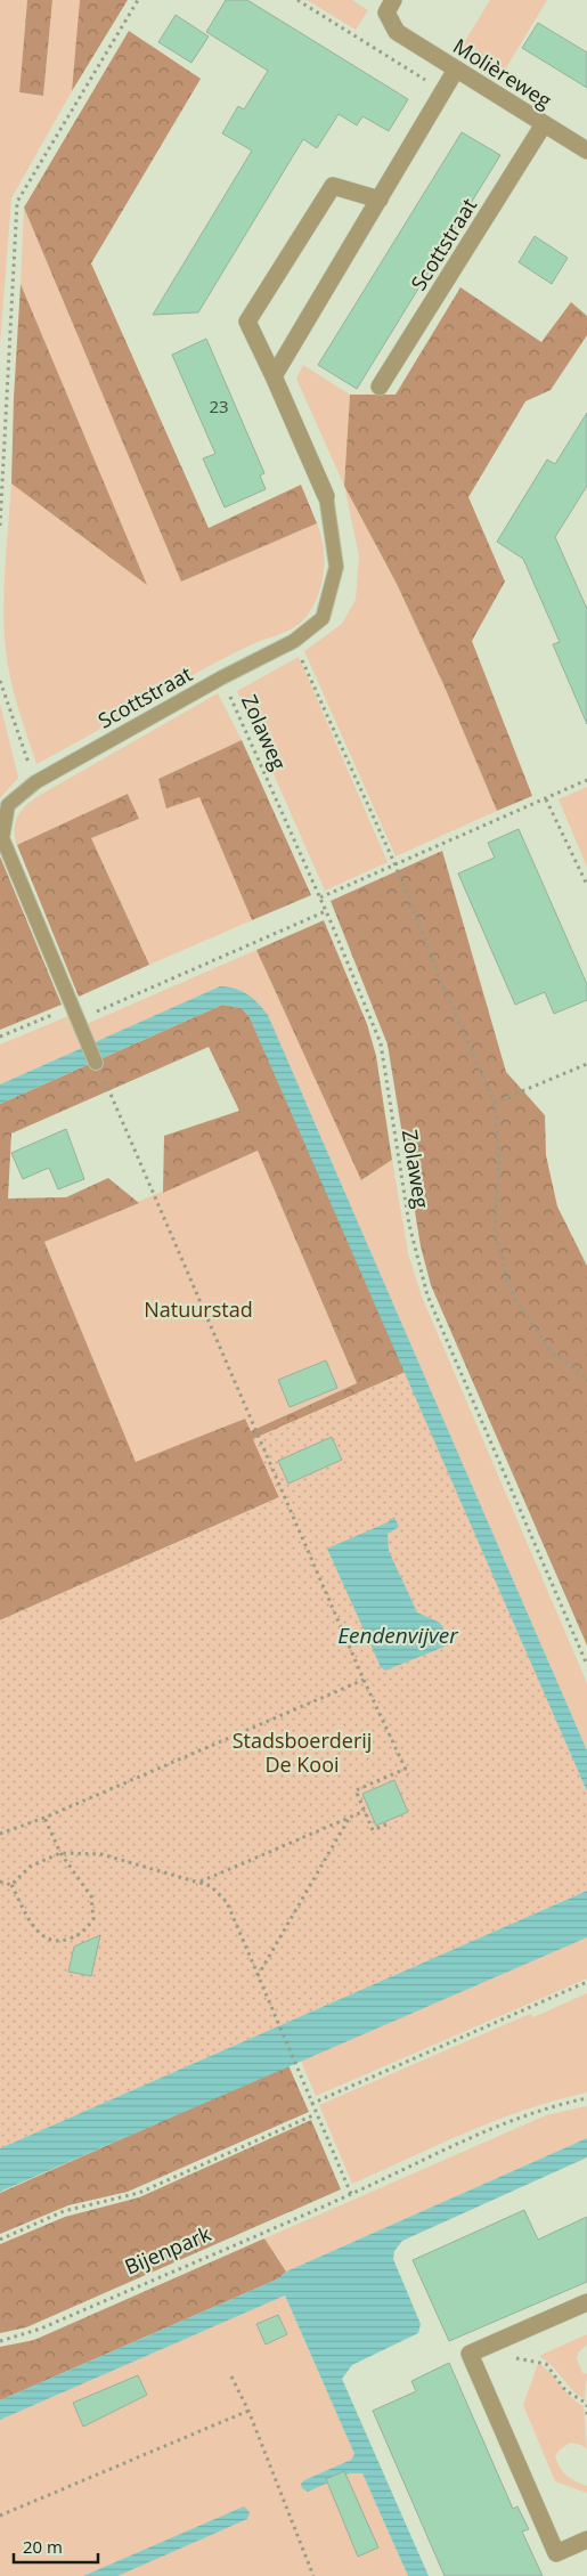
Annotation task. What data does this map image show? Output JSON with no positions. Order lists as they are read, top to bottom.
{
  "streets": {
    "street": ["Molièreweg", "Scottstraat"],
    "path": ["Zolaweg", "Bijenpark"]
  },
  "crossings": [
    ["Molièreweg", "Scottstraat"],
    ["Scottstraat", "Zolaweg"]
  ],
  "water": ["Eendenvijver"],
  "parks": ["Natuurstad", "Stadsboerderij De Kooi"],
  "house_numbers": ["23"],
  "scale_bar": "20 m"
}
